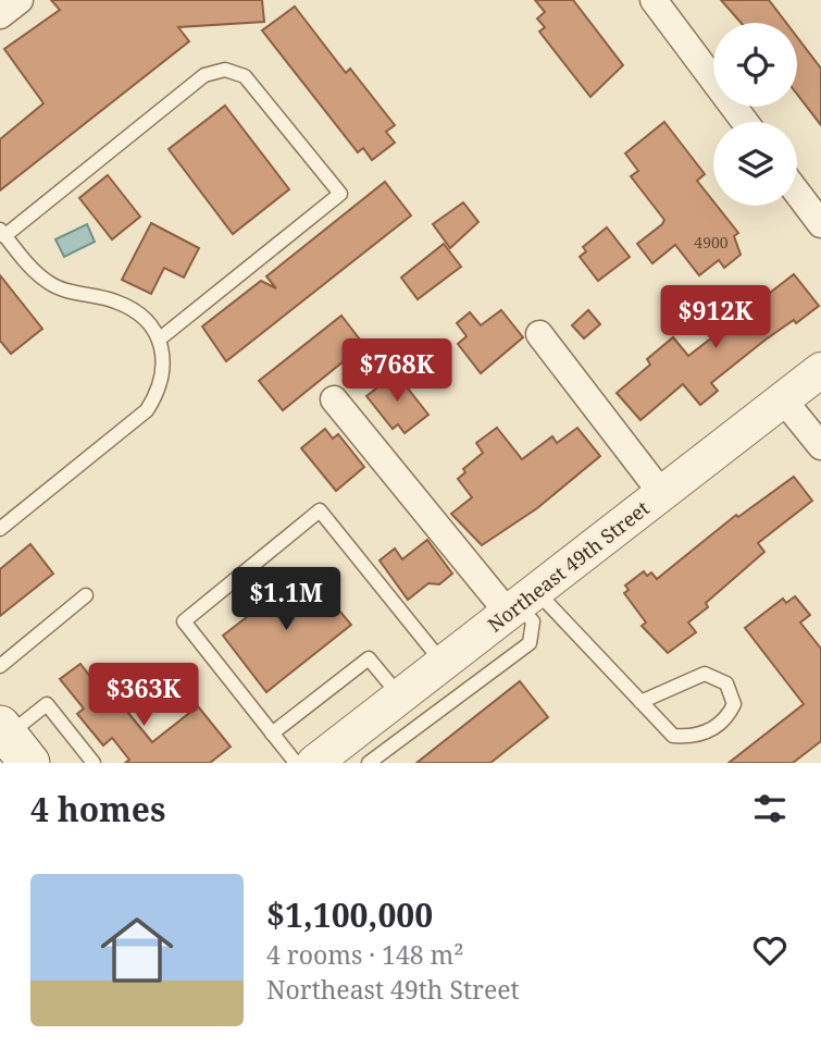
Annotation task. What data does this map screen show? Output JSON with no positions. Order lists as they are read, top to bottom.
{
  "streets": {
    "street": ["Northeast 49th Street"]
  },
  "house_numbers": ["4900"],
  "page": {
    "price": [
      "$912K",
      "$768K",
      "$1.1M",
      "$363K"
    ],
    "heading": "4 homes",
    "list": [
      {
        "name": "$1,100,000",
        "note": "4 rooms · 148 m² · Northeast 49th Street"
      }
    ]
  }
}
